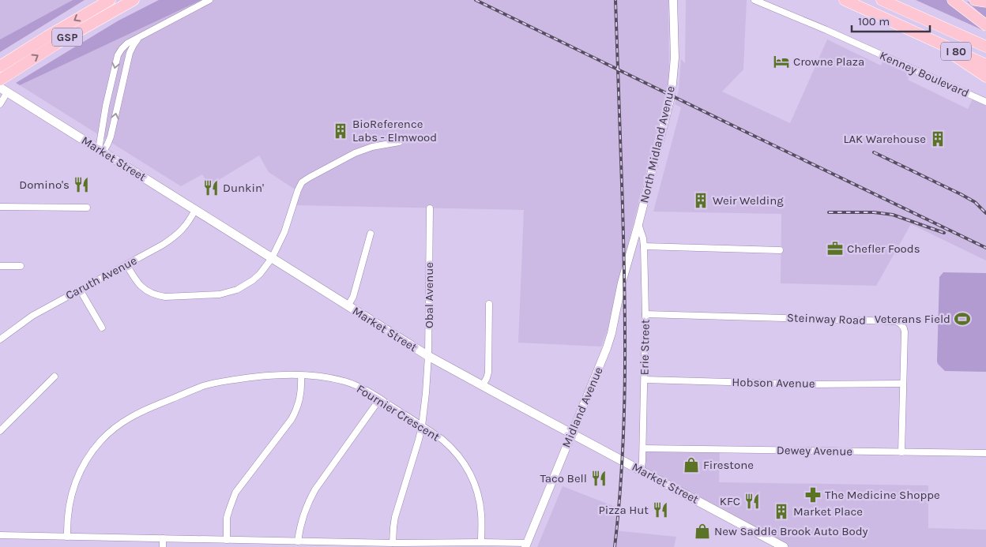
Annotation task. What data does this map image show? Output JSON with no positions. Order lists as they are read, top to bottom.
{
  "streets": {
    "highway": ["GSP", "I 80"],
    "main road": ["Market Street"],
    "street": [
      "Kenney Boulevard",
      "North Midland Avenue",
      "Caruth Avenue",
      "Obal Avenue",
      "Steinway Road",
      "Erie Street",
      "Hobson Avenue",
      "Midland Avenue",
      "Fournier Crescent",
      "Dewey Avenue"
    ]
  },
  "crossings": [
    ["GSP", "Market Street"],
    ["North Midland Avenue", "Erie Street"],
    ["North Midland Avenue", "Midland Avenue"],
    ["Market Street", "Caruth Avenue"],
    ["Market Street", "Obal Avenue"],
    ["Market Street", "Erie Street"],
    ["Market Street", "Midland Avenue"],
    ["Obal Avenue", "Fournier Crescent"],
    ["Steinway Road", "Erie Street"],
    ["Steinway Road", "Hobson Avenue"],
    ["Steinway Road", "Dewey Avenue"],
    ["Erie Street", "Hobson Avenue"],
    ["Erie Street", "Dewey Avenue"]
  ],
  "places": {
    "hotel": ["Crowne Plaza"],
    "building": [
      "BioReference Labs - Elmwood",
      "LAK Warehouse",
      "Weir Welding",
      "Market Place"
    ],
    "restaurant": [
      "Domino's",
      "Dunkin'",
      "Taco Bell",
      "KFC",
      "Pizza Hut"
    ],
    "office": ["Chefler Foods"],
    "sports": ["Veterans Field"],
    "shop": ["Firestone", "New Saddle Brook Auto Body"],
    "pharmacy": ["The Medicine Shoppe"]
  },
  "scale_bar": "100 m"
}
